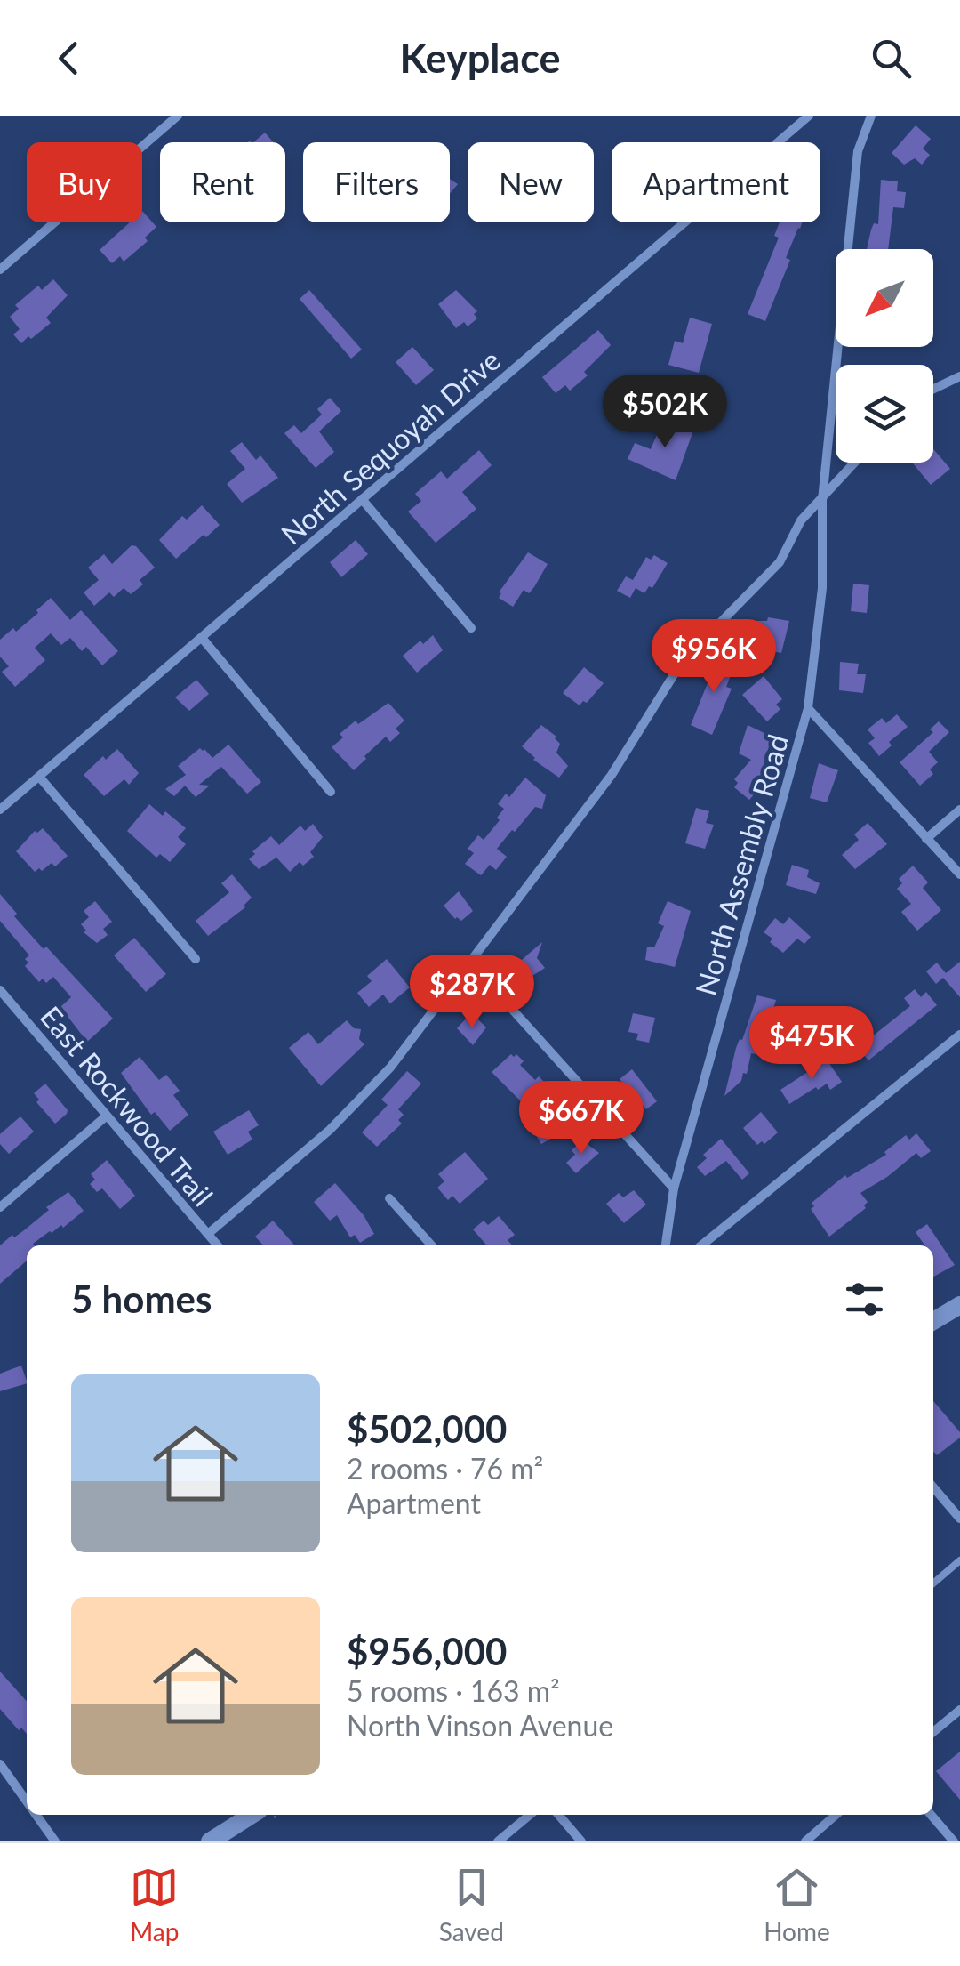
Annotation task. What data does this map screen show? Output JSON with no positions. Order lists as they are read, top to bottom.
{
  "streets": {
    "street": ["North Sequoyah Drive", "North Assembly Road", "East Rockwood Trail"]
  },
  "north": "bottom left",
  "page": {
    "header": "Keyplace",
    "chip": [
      "Buy",
      "Rent",
      "Filters",
      "New",
      "Apartment"
    ],
    "price": [
      "$502K",
      "$956K",
      "$287K",
      "$475K",
      "$667K"
    ],
    "heading": "5 homes",
    "list": [
      {
        "name": "$502,000",
        "note": "2 rooms · 76 m² · Apartment"
      },
      {
        "name": "$956,000",
        "note": "5 rooms · 163 m² · North Vinson Avenue"
      }
    ],
    "tabs": ["Map", "Saved", "Home"]
  }
}
